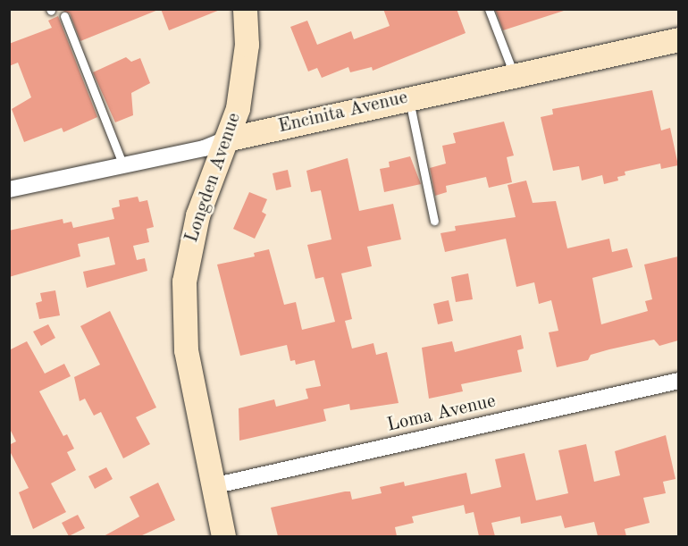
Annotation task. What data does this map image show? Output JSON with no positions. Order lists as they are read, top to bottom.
{
  "streets": {
    "street": ["Encinita Avenue", "Longden Avenue", "Loma Avenue"]
  },
  "crossings": [
    ["Encinita Avenue", "Longden Avenue"],
    ["Longden Avenue", "Loma Avenue"]
  ]
}
